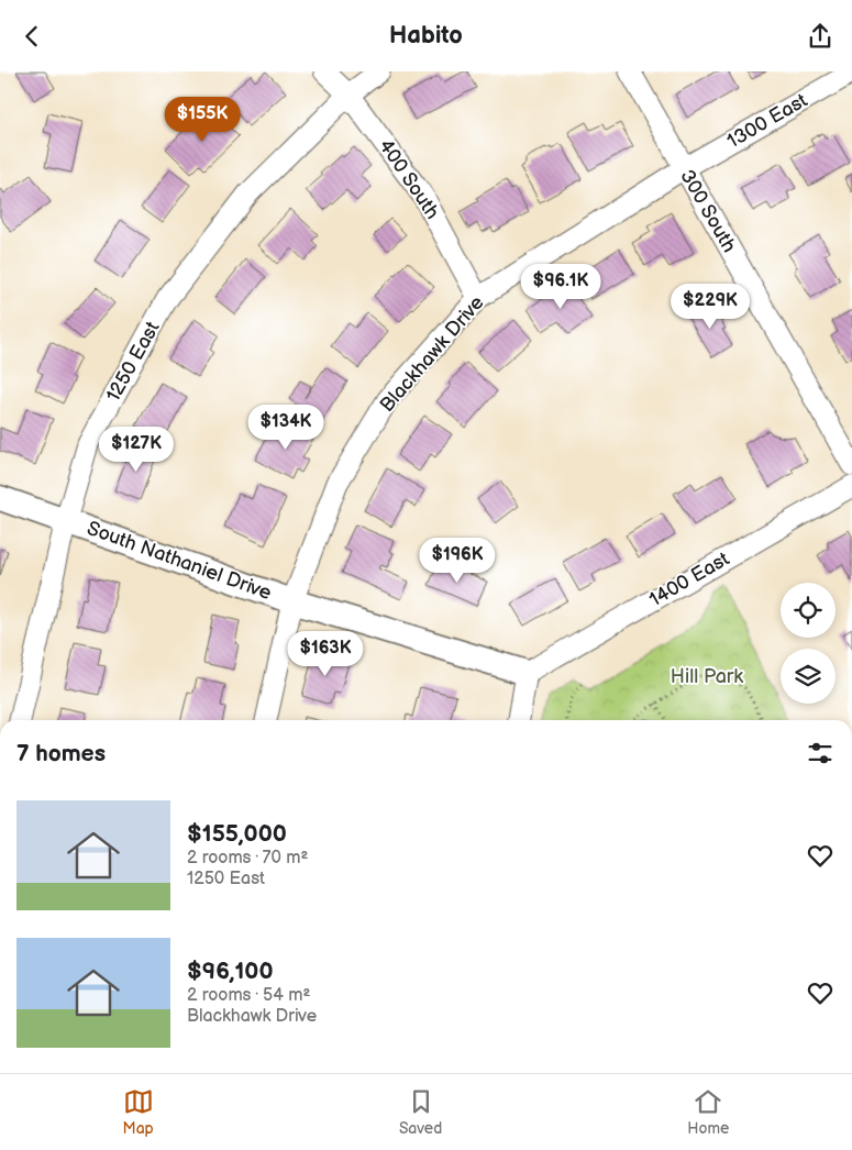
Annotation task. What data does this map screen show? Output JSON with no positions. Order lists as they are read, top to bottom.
{
  "streets": {
    "street": [
      "1300 East",
      "400 South",
      "300 South",
      "Blackhawk Drive",
      "1250 East",
      "South Nathaniel Drive",
      "1400 East"
    ]
  },
  "crossings": [
    ["1300 East", "300 South"],
    ["1300 East", "Blackhawk Drive"],
    ["400 South", "Blackhawk Drive"],
    ["400 South", "1250 East"],
    ["300 South", "Blackhawk Drive"],
    ["Blackhawk Drive", "South Nathaniel Drive"],
    ["1250 East", "South Nathaniel Drive"],
    ["South Nathaniel Drive", "1400 East"]
  ],
  "parks": ["Hill Park"],
  "page": {
    "header": "Habito",
    "price": [
      "$155K",
      "$96.1K",
      "$229K",
      "$134K",
      "$127K",
      "$196K",
      "$163K"
    ],
    "heading": "7 homes",
    "list": [
      {
        "name": "$155,000",
        "note": "2 rooms · 70 m² · 1250 East"
      },
      {
        "name": "$96,100",
        "note": "2 rooms · 54 m² · Blackhawk Drive"
      }
    ],
    "tabs": ["Map", "Saved", "Home"]
  }
}
